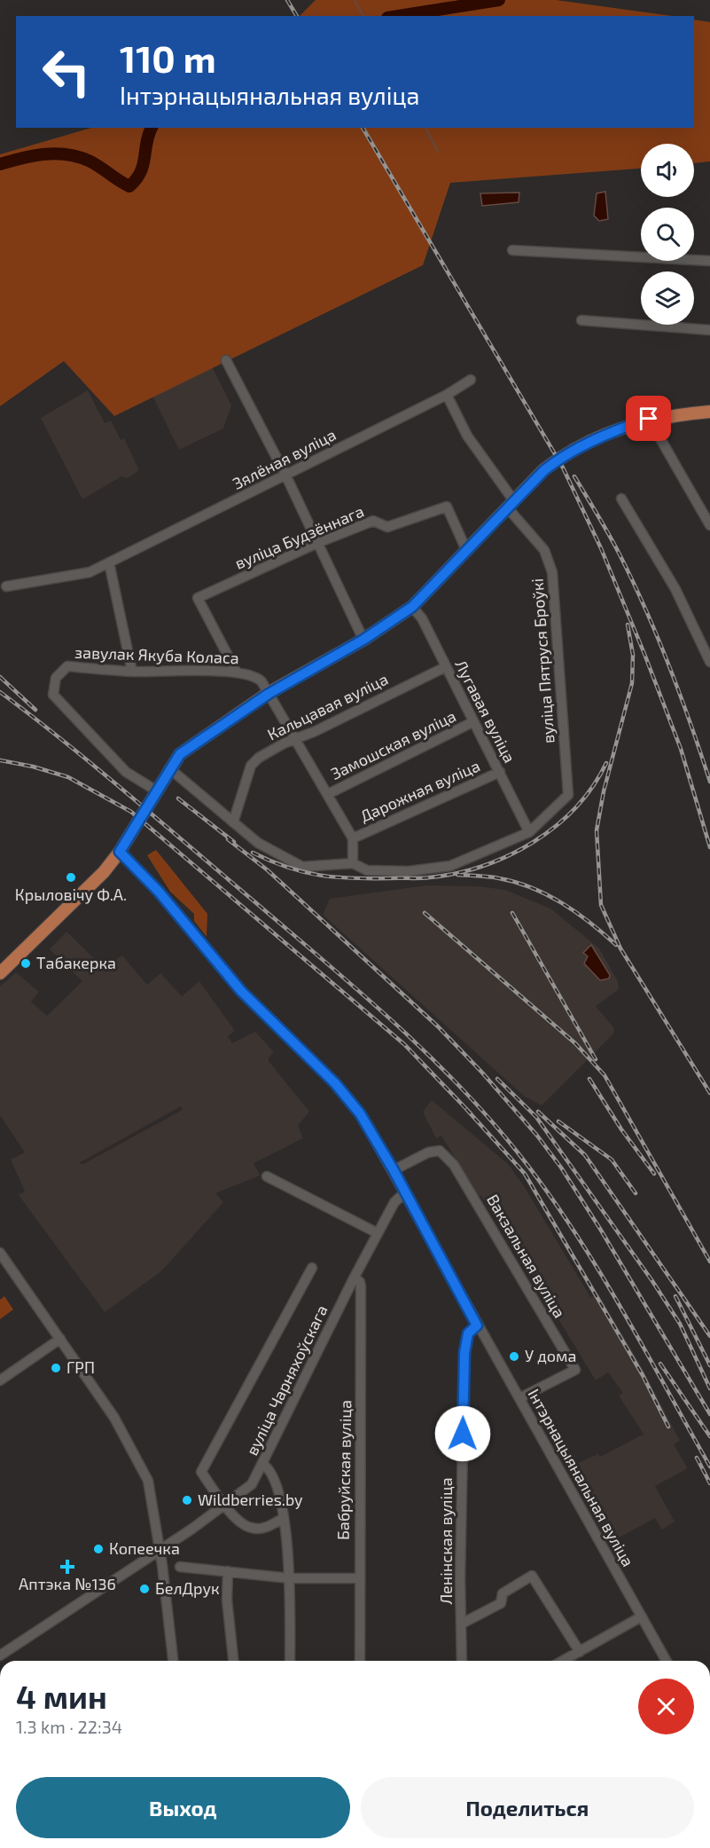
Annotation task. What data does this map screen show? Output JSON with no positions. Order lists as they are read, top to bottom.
{
  "streets": {
    "street": [
      "Зялёная вуліца",
      "вуліца Будзённага",
      "завулак Якуба Коласа",
      "вуліца Пятруся Броўкі",
      "Кальцавая вуліца",
      "Лугавая вуліца",
      "Замошская вуліца",
      "Дарожная вуліца",
      "Вакзальная вуліца",
      "вуліца Чарняхоўскага",
      "Бабруйская вуліца",
      "Інтэрнацыянальная вуліца",
      "Ленінская вуліца"
    ]
  },
  "crossings": [
    ["Зялёная вуліца", "вуліца Пятруся Броўкі"],
    ["вуліца Будзённага", "завулак Якуба Коласа"],
    ["завулак Якуба Коласа", "Кальцавая вуліца"],
    ["завулак Якуба Коласа", "Замошская вуліца"],
    ["завулак Якуба Коласа", "Дарожная вуліца"],
    ["вуліца Пятруся Броўкі", "Лугавая вуліца"],
    ["Кальцавая вуліца", "Лугавая вуліца"],
    ["Лугавая вуліца", "Замошская вуліца"],
    ["Лугавая вуліца", "Дарожная вуліца"],
    ["Вакзальная вуліца", "Інтэрнацыянальная вуліца"],
    ["вуліца Чарняхоўскага", "Бабруйская вуліца"],
    ["вуліца Чарняхоўскага", "Інтэрнацыянальная вуліца"],
    ["Інтэрнацыянальная вуліца", "Ленінская вуліца"]
  ],
  "places": {
    "other": [
      "Крыловічу Ф.А.",
      "Табакерка",
      "У дома",
      "ГРП",
      "Wildberries.by",
      "Копеечка",
      "БелДрук"
    ],
    "health": ["Аптэка №136"]
  },
  "page": {
    "turn": ["110 m", "Інтэрнацыянальная вуліца"],
    "heading": ["4 мин", "1.3 km · 22:34"],
    "buttons": ["Выход", "Поделиться"]
  }
}
